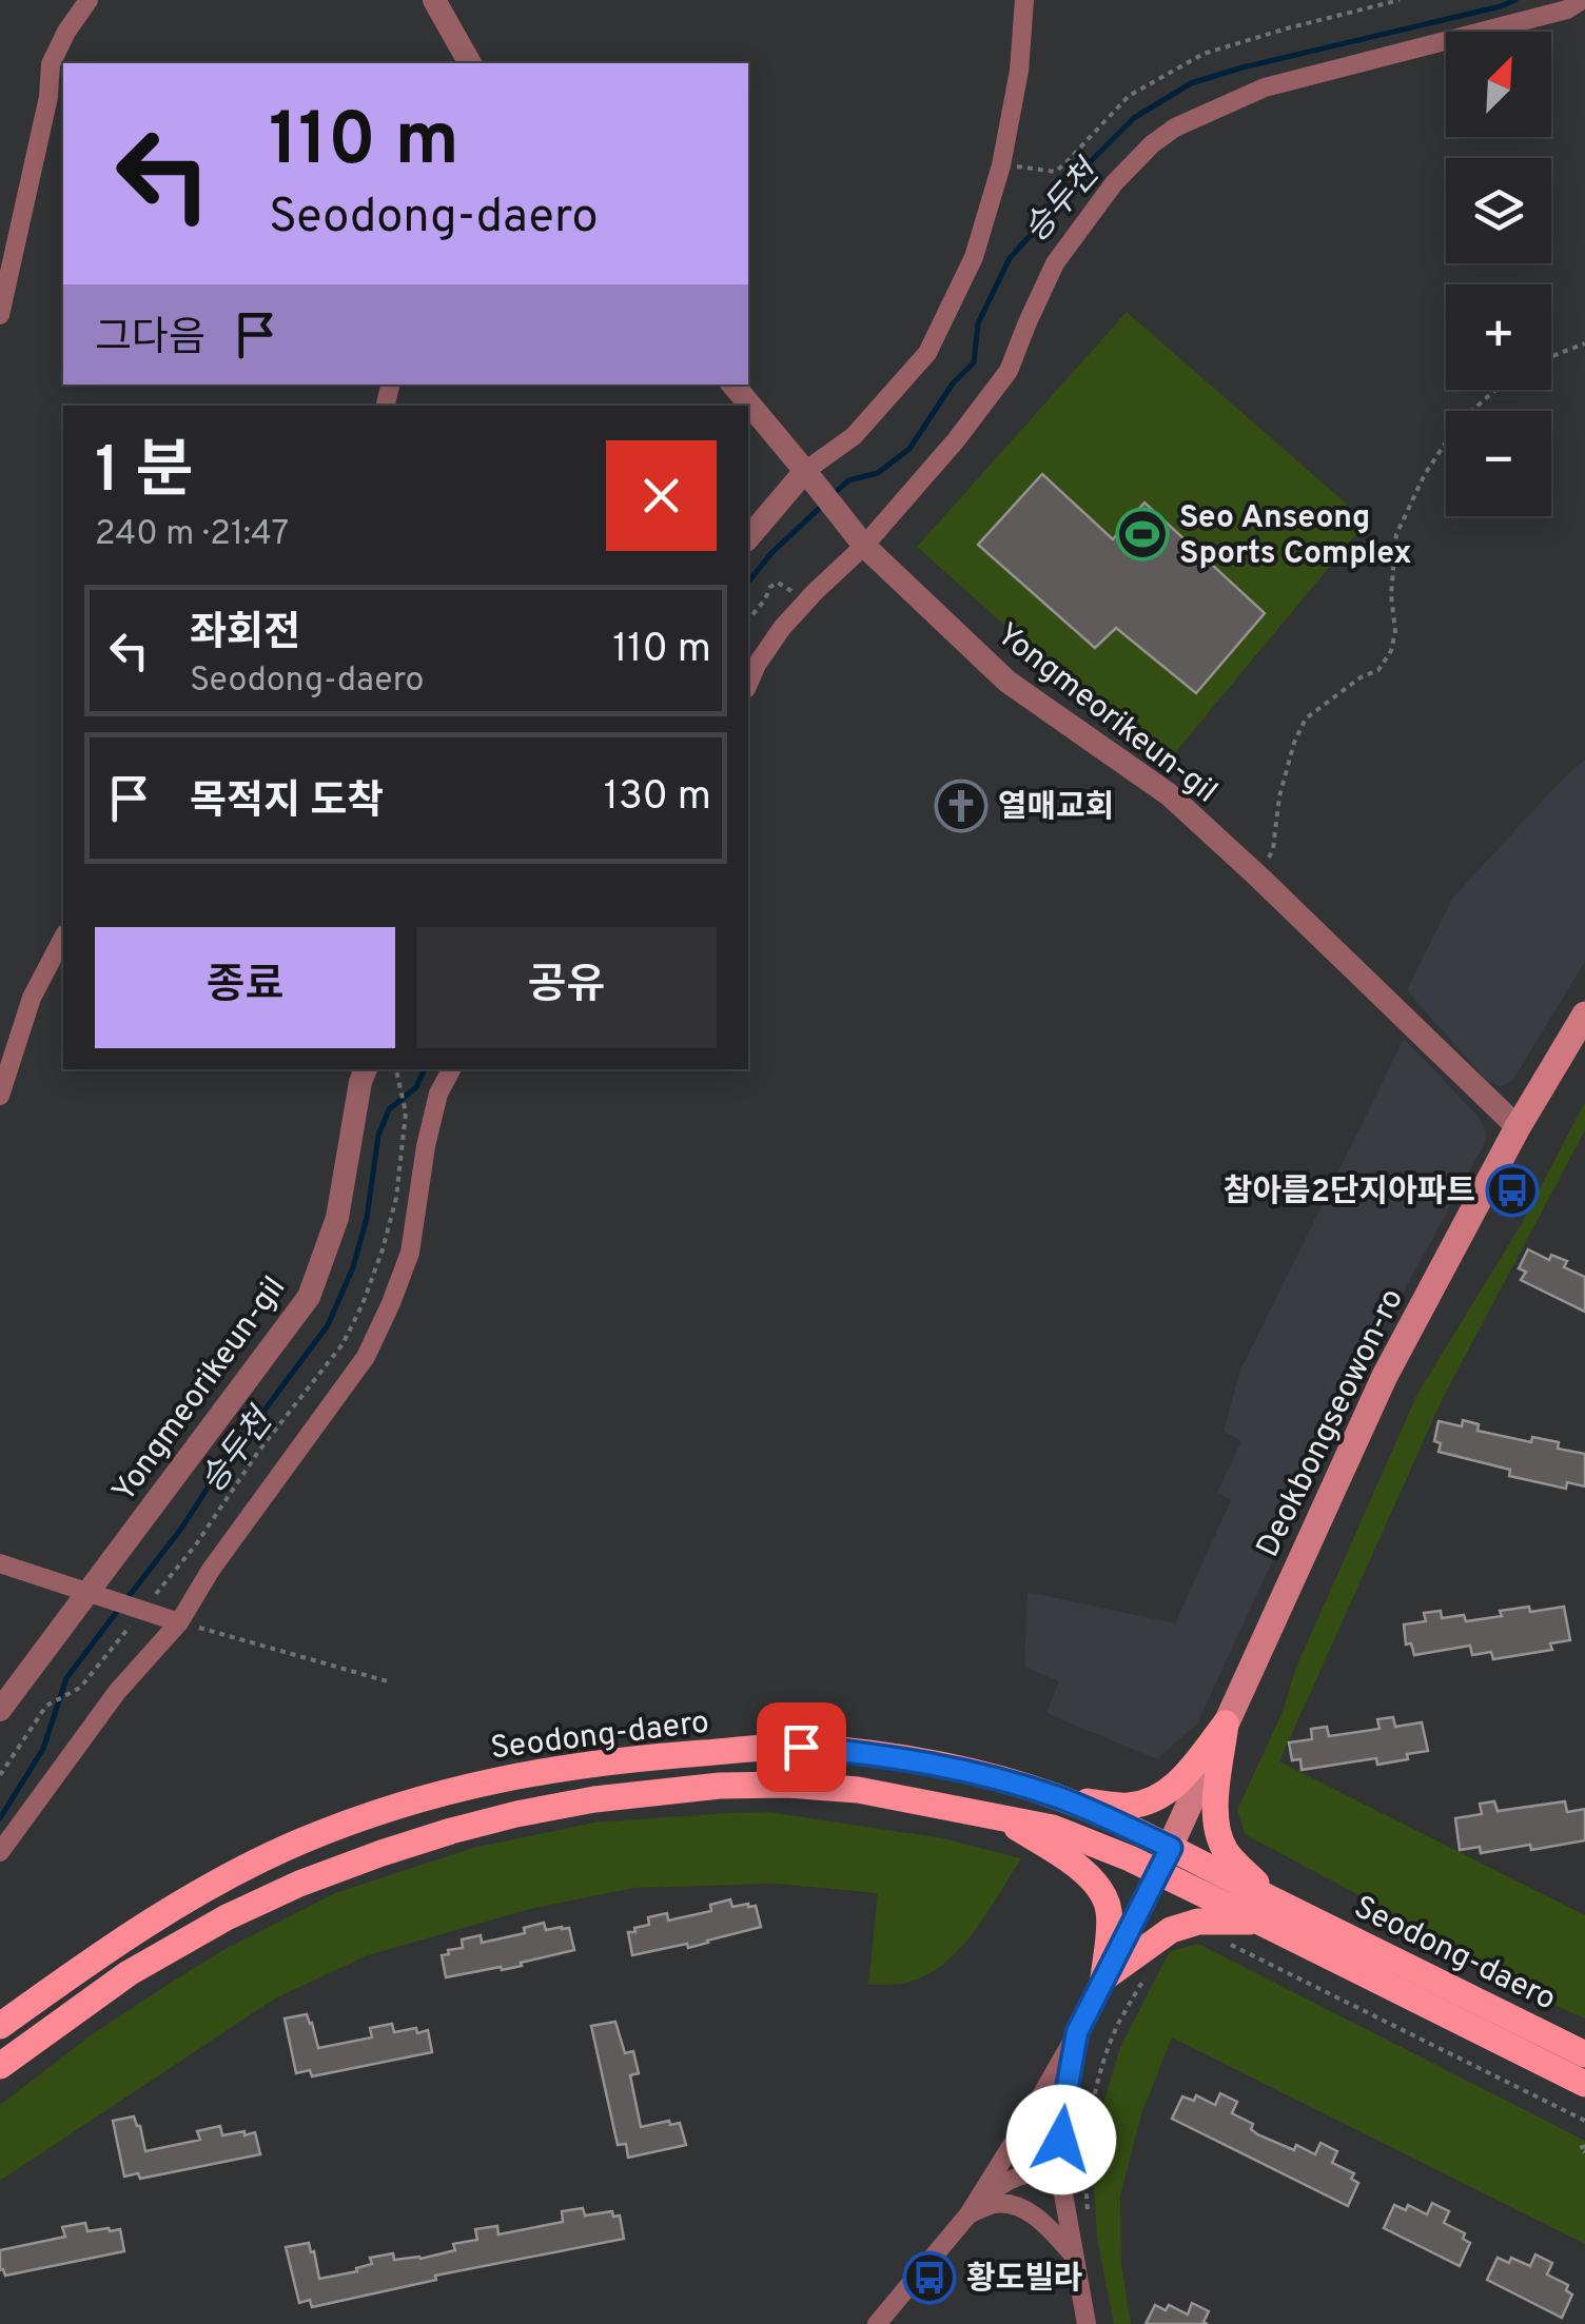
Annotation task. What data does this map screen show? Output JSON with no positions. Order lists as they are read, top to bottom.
{
  "streets": {
    "main road": ["Deokbongseowon-ro", "Seodong-daero"],
    "street": ["Yongmeorikeun-gil"]
  },
  "crossings": [
    ["Yongmeorikeun-gil", "Deokbongseowon-ro"],
    ["Deokbongseowon-ro", "Seodong-daero"]
  ],
  "water": ["승두천"],
  "places": {
    "sports": ["Seo Anseong Sports Complex"],
    "church": ["열매교회"],
    "bus stop": ["참아름2단지아파트", "황도빌라"]
  },
  "north": "top right",
  "page": {
    "map_buttons": ["+", "−"],
    "turn": ["110 m", "Seodong-daero"],
    "then": "그다음",
    "heading": ["1 분", "240 m · 21:47"],
    "list": [
      {
        "name": "좌회전",
        "note": "Seodong-daero",
        "value": "110 m"
      },
      {
        "name": "목적지 도착",
        "value": "130 m"
      }
    ],
    "buttons": ["종료", "공유"]
  }
}
